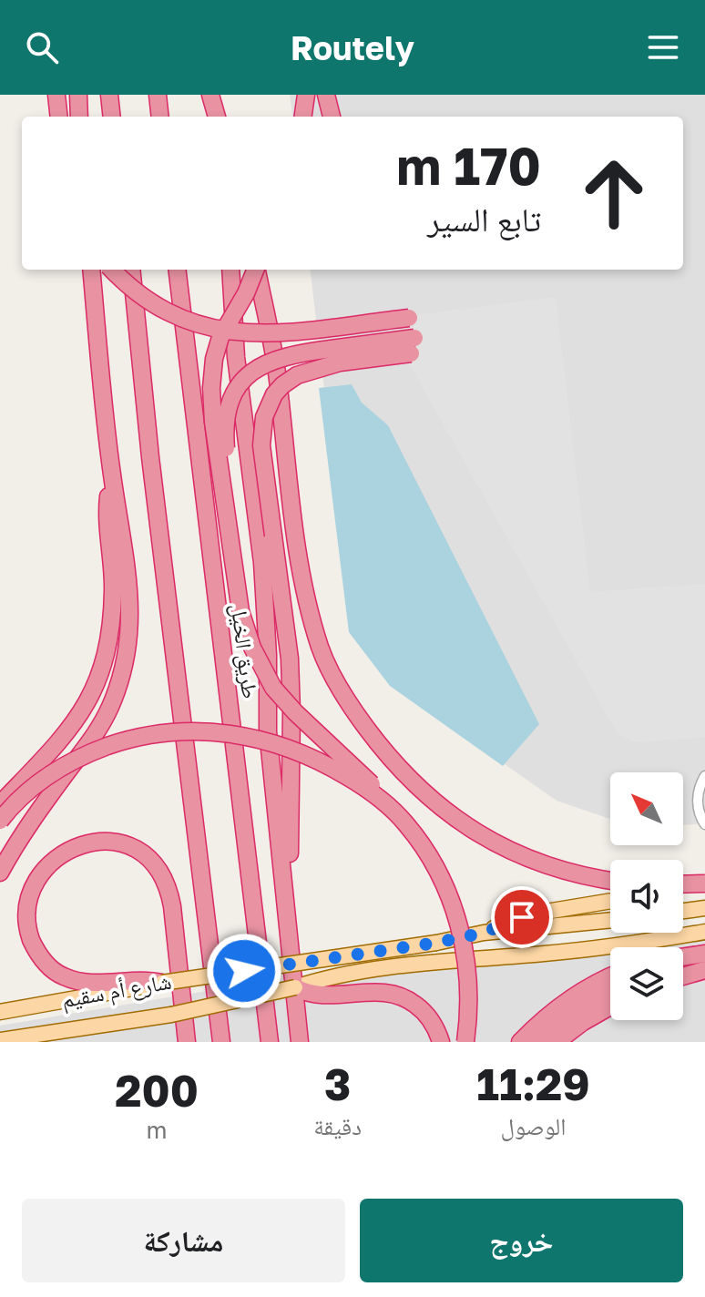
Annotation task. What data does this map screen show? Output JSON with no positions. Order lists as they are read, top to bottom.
{
  "streets": {
    "highway": ["طريق الخيل"],
    "main road": ["شارع أم سقيم"]
  },
  "north": "top left",
  "page": {
    "header": "Routely",
    "turn": ["170 m", "تابع السير"],
    "eta": [
      "11:29",
      "الوصول",
      "3",
      "دقيقة",
      "200",
      "m"
    ],
    "buttons": ["خروج", "مشاركة"]
  }
}
